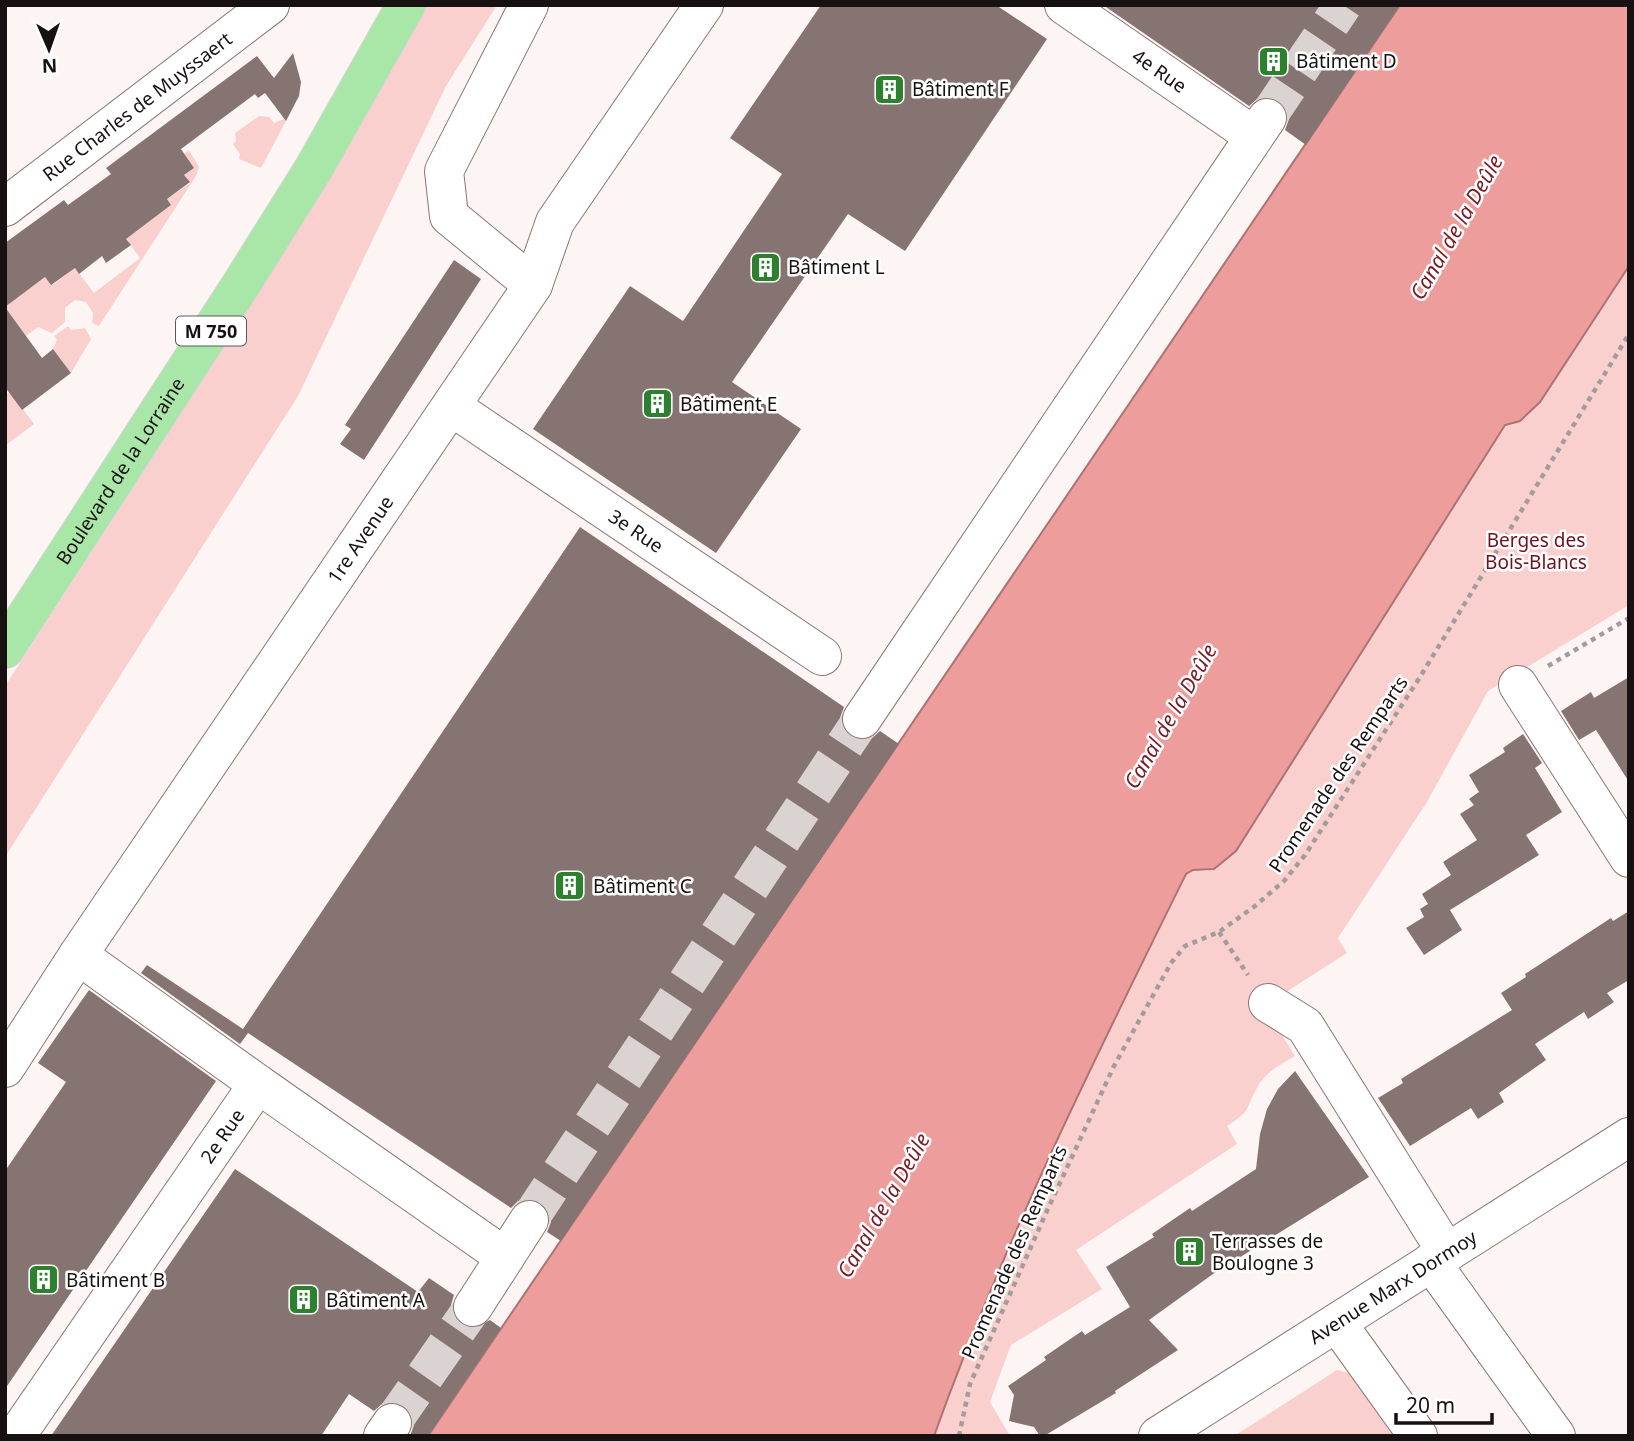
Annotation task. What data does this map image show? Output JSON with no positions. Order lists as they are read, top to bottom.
{
  "streets": {
    "main road": ["M 750", "Boulevard de la Lorraine"],
    "street": [
      "4e Rue",
      "Rue Charles de Muyssaert",
      "3e Rue",
      "1re Avenue",
      "2e Rue",
      "Avenue Marx Dormoy"
    ],
    "path": ["Promenade des Remparts"]
  },
  "crossings": [
    ["3e Rue", "1re Avenue"]
  ],
  "water": ["Canal de la Deûle"],
  "parks": ["Berges des Bois-Blancs"],
  "places": {
    "building": [
      "Bâtiment D",
      "Bâtiment F",
      "Bâtiment L",
      "Bâtiment E",
      "Bâtiment C",
      "Terrasses de Boulogne 3",
      "Bâtiment B",
      "Bâtiment A"
    ]
  },
  "scale_bar": "20 m",
  "north": "bottom"
}
